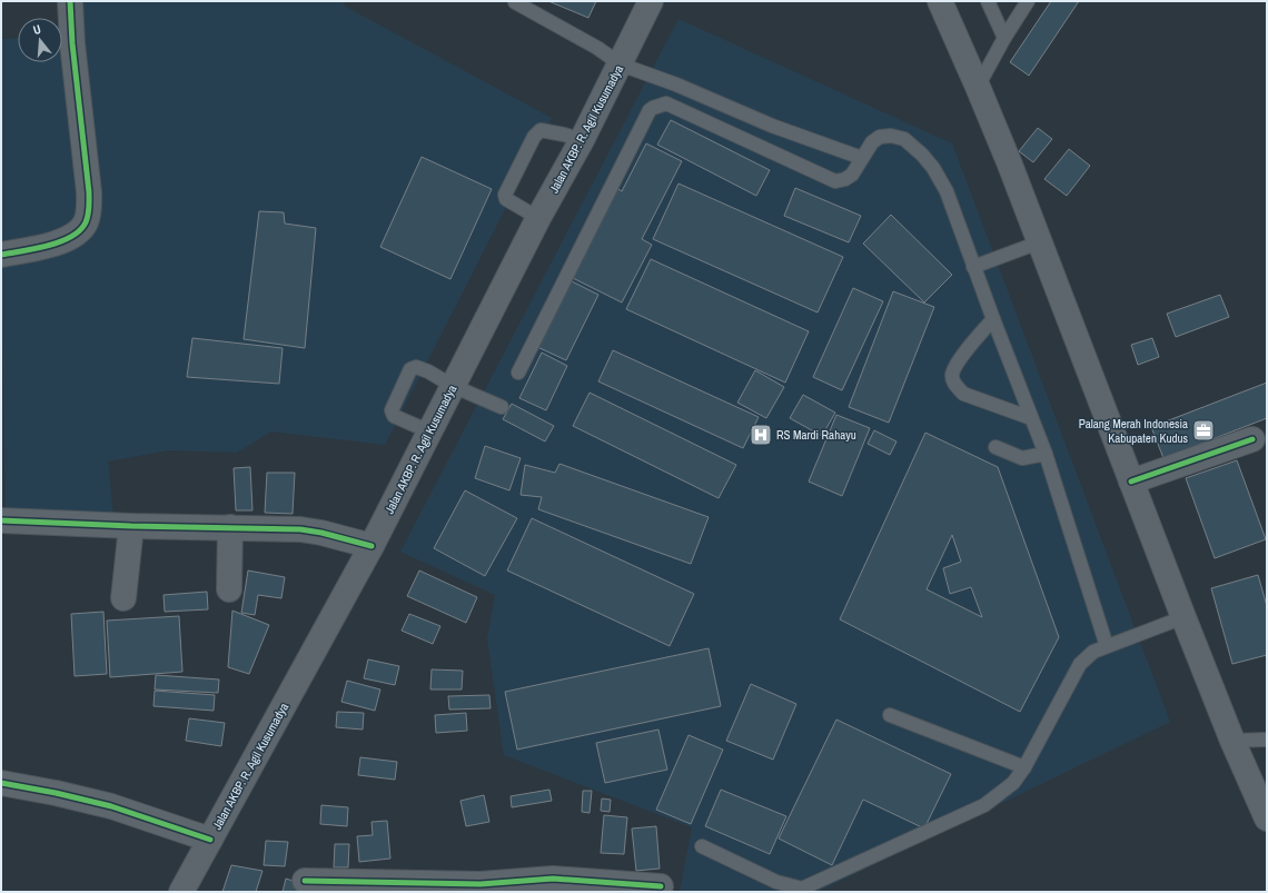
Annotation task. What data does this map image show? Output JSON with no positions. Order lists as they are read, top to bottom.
{
  "streets": {
    "main road": ["Jalan AKBP. R. Agil Kusumadya"]
  },
  "places": {
    "office": ["Palang Merah Indonesia Kabupaten Kudus"],
    "hospital": ["RS Mardi Rahayu"]
  },
  "north": "top"
}
